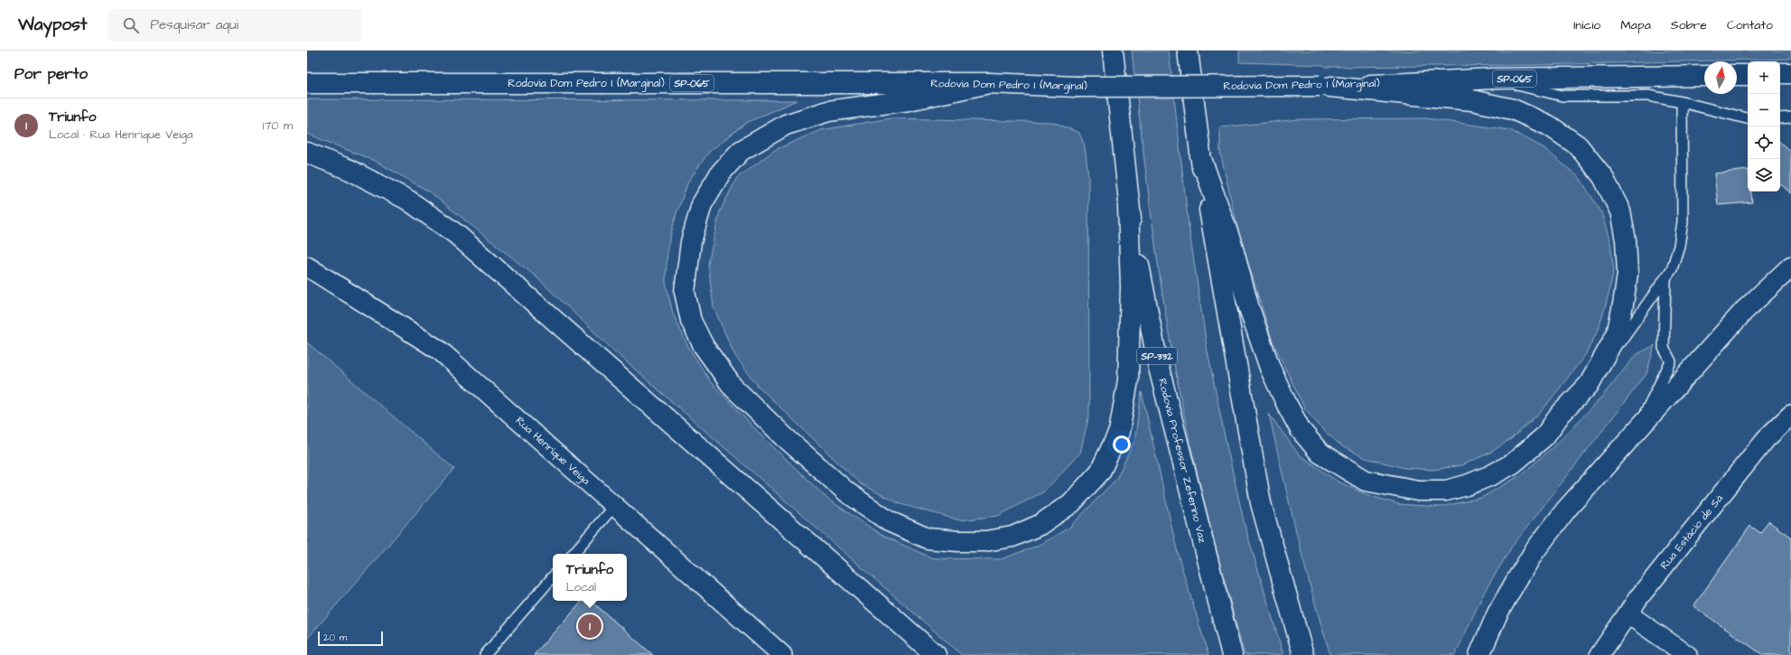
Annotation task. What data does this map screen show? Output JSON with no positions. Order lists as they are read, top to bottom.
{
  "streets": {
    "highway": [
      "SP-065",
      "Rodovia Dom Pedro I (Marginal)",
      "SP-332",
      "Rodovia Professor Zeferino Vaz"
    ],
    "street": ["Rua Henrique Veiga", "Rua Estácio de Sá"]
  },
  "scale_bar": "20 m",
  "north": "top",
  "page": {
    "header": "Waypost",
    "search": "Pesquisar aqui",
    "nav": [
      "Início",
      "Mapa",
      "Sobre",
      "Contato"
    ],
    "heading": "Por perto",
    "map_buttons": ["+", "−"],
    "list": [
      {
        "mark": "1",
        "name": "Triunfo",
        "note": "Local · Rua Henrique Veiga",
        "value": "170 m"
      }
    ],
    "popup": ["Triunfo", "Local"],
    "pins": "1",
    "scale": "20 m"
  }
}
